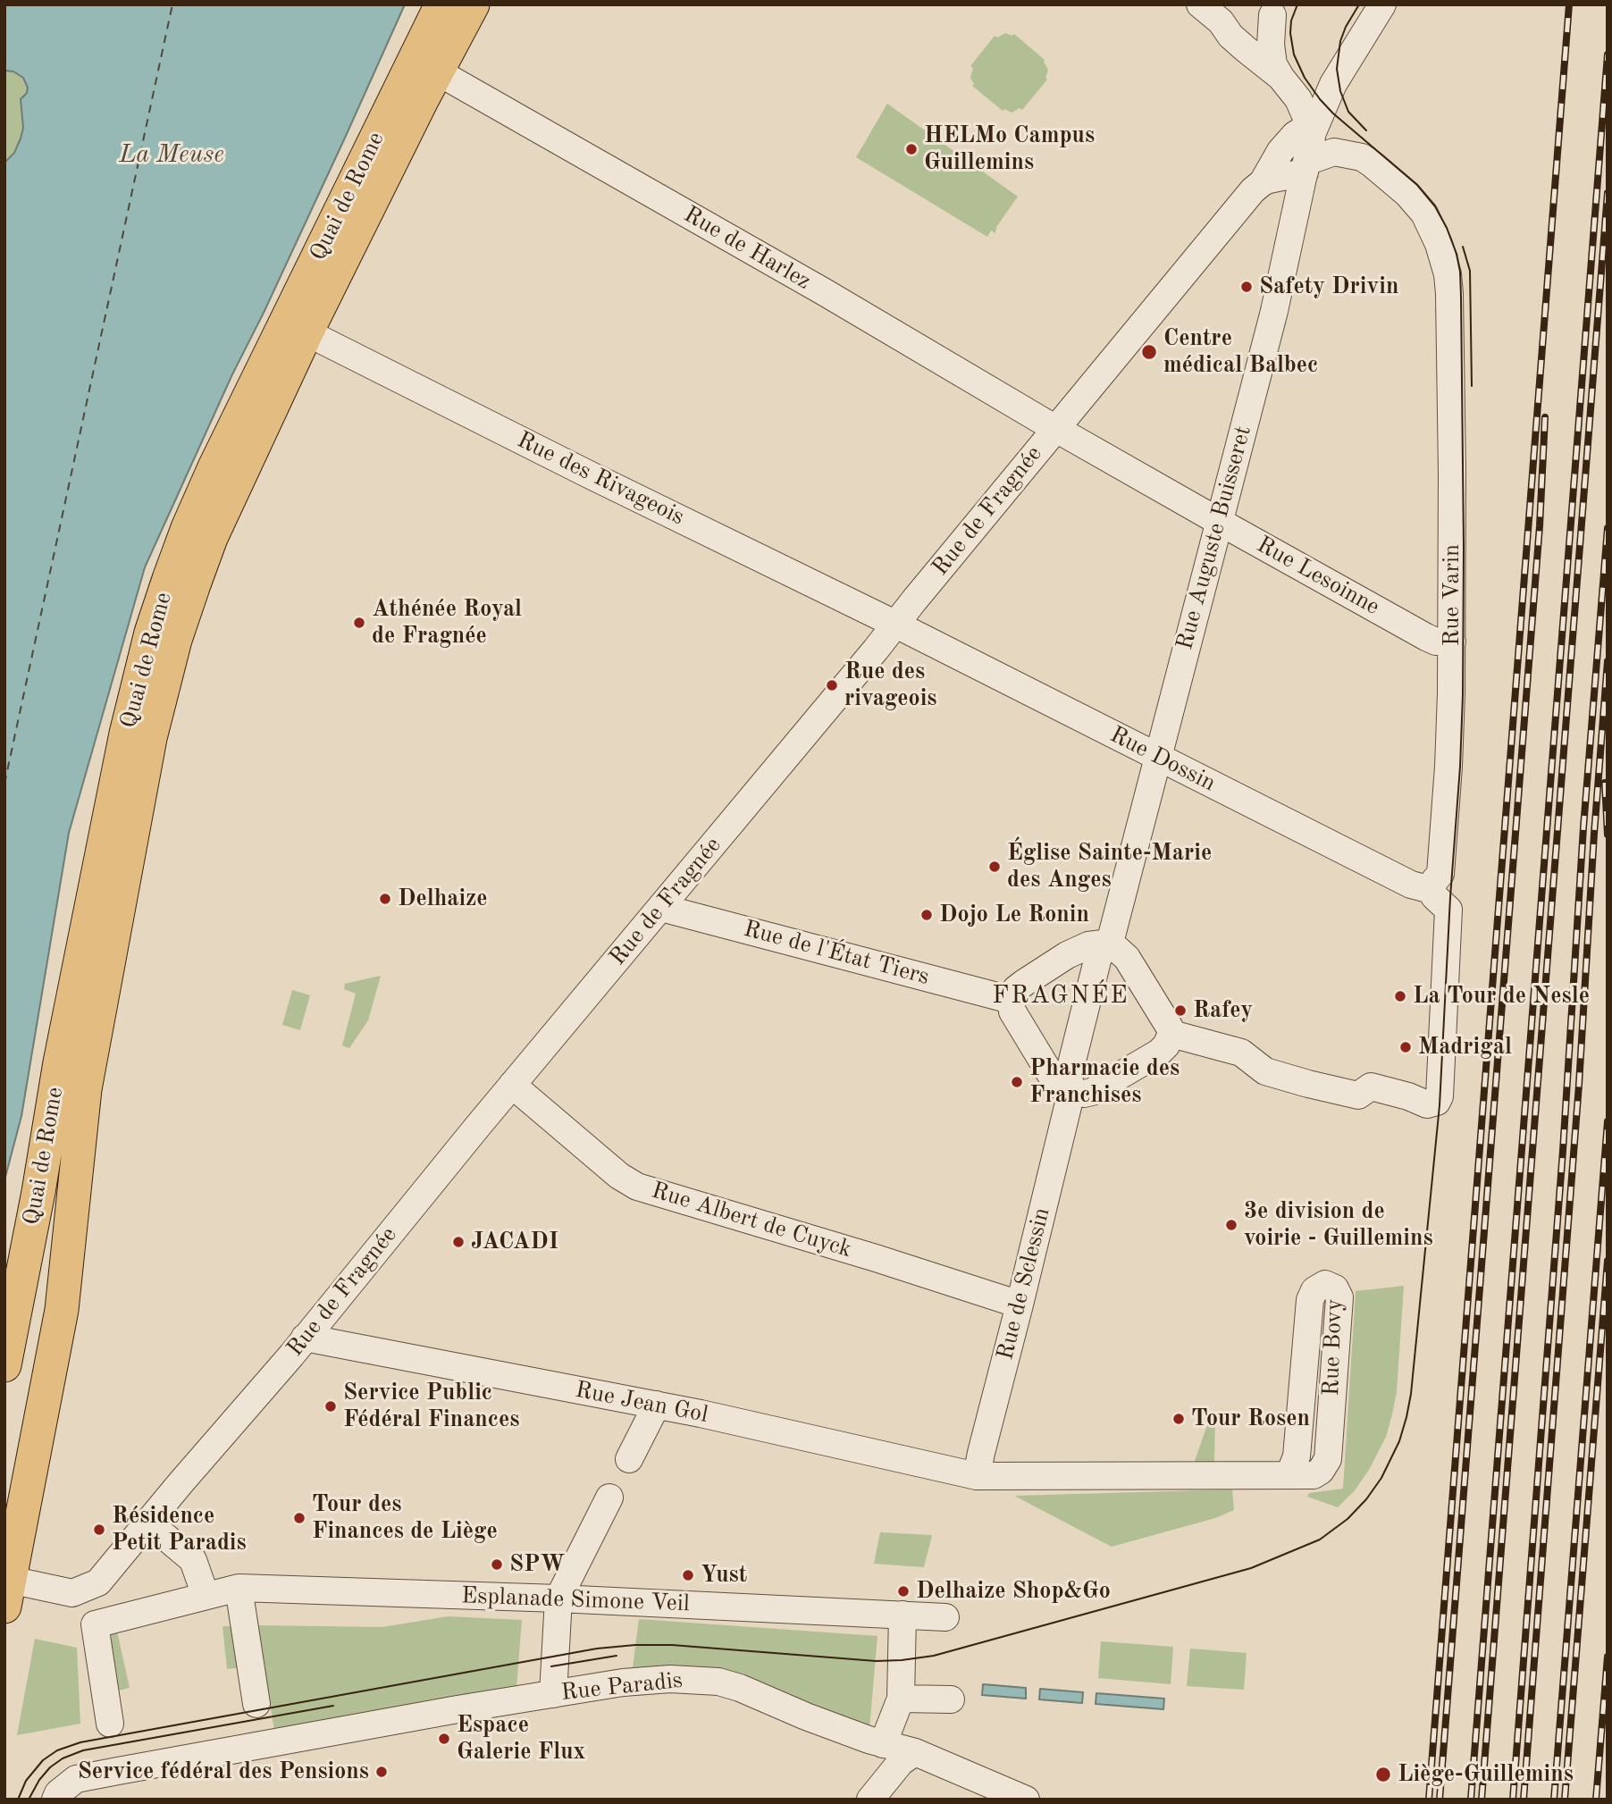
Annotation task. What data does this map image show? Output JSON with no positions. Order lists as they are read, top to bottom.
{
  "streets": {
    "main road": ["Quai de Rome"],
    "street": [
      "Rue de Harlez",
      "Rue des Rivageois",
      "Rue de Fragnée",
      "Rue Auguste Buisseret",
      "Rue Lesoinne",
      "Rue Varin",
      "Rue Dossin",
      "Rue de l'État Tiers",
      "Rue Albert de Cuyck",
      "Rue de Sclessin",
      "Rue Bovy",
      "Rue Jean Gol",
      "Esplanade Simone Veil",
      "Rue Paradis"
    ]
  },
  "crossings": [
    ["Quai de Rome", "Rue de Harlez"],
    ["Quai de Rome", "Rue des Rivageois"],
    ["Quai de Rome", "Rue de Fragnée"],
    ["Rue de Harlez", "Rue de Fragnée"],
    ["Rue de Harlez", "Rue Lesoinne"],
    ["Rue des Rivageois", "Rue de Fragnée"],
    ["Rue des Rivageois", "Rue Dossin"],
    ["Rue de Fragnée", "Rue Auguste Buisseret"],
    ["Rue de Fragnée", "Rue Lesoinne"],
    ["Rue de Fragnée", "Rue Dossin"],
    ["Rue de Fragnée", "Rue de l'État Tiers"],
    ["Rue de Fragnée", "Rue Albert de Cuyck"],
    ["Rue de Fragnée", "Rue Jean Gol"],
    ["Rue Auguste Buisseret", "Rue Lesoinne"],
    ["Rue Auguste Buisseret", "Rue Varin"],
    ["Rue Auguste Buisseret", "Rue Dossin"],
    ["Rue Auguste Buisseret", "Rue de Sclessin"],
    ["Rue Lesoinne", "Rue Varin"],
    ["Rue Varin", "Rue Dossin"],
    ["Rue Albert de Cuyck", "Rue de Sclessin"],
    ["Rue de Sclessin", "Rue Bovy"],
    ["Rue de Sclessin", "Rue Jean Gol"],
    ["Rue Bovy", "Rue Jean Gol"]
  ],
  "districts": ["FRAGNÉE"],
  "water": ["La Meuse"],
  "places": [
    "HELMo Campus Guillemins",
    "Safety Drivin",
    "Centre médical Balbec",
    "Athénée Royal de Fragnée",
    "Rue des rivageois",
    "Église Sainte-Marie des Anges",
    "Delhaize",
    "Dojo Le Ronin",
    "La Tour de Nesle",
    "Rafey",
    "Madrigal",
    "Pharmacie des Franchises",
    "3e division de voirie - Guillemins",
    "JACADI",
    "Service Public Fédéral Finances",
    "Tour Rosen",
    "Tour des Finances de Liège",
    "Résidence Petit Paradis",
    "SPW",
    "Yust",
    "Delhaize Shop&Go",
    "Espace Galerie Flux",
    "Service fédéral des Pensions",
    "Liège-Guillemins"
  ]
}
